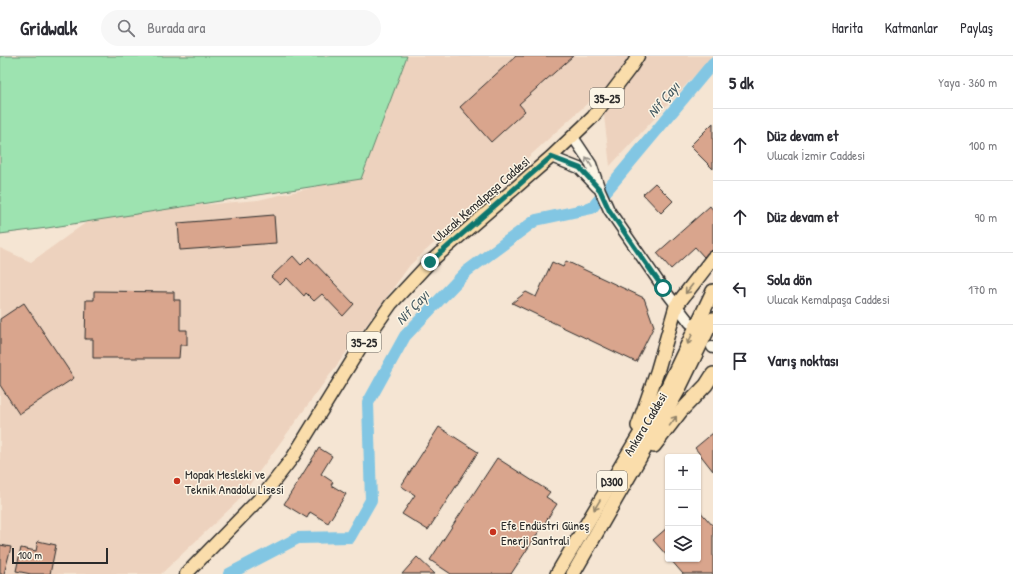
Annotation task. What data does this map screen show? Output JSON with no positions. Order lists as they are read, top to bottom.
{
  "streets": {
    "highway": ["Ankara Caddesi", "D300"],
    "main road": ["35-25", "Ulucak Kemalpaşa Caddesi"]
  },
  "water": ["Nif Çayı"],
  "places": ["Mopak Mesleki ve Teknik Anadolu Lisesi", "Efe Endüstri Güneş Enerji Santrali"],
  "scale_bar": "100 m",
  "page": {
    "header": "Gridwalk",
    "search": "Burada ara",
    "nav": ["Harita", "Katmanlar", "Paylaş"],
    "heading": ["5 dk", "Yaya · 360 m"],
    "list": [
      ["Düz devam et", "Ulucak İzmir Caddesi", "100 m"],
      ["Düz devam et", "90 m"],
      ["Sola dön", "Ulucak Kemalpaşa Caddesi", "170 m"],
      "Varış noktası"
    ],
    "map_buttons": ["+", "−"],
    "scale": "100 m"
  }
}
